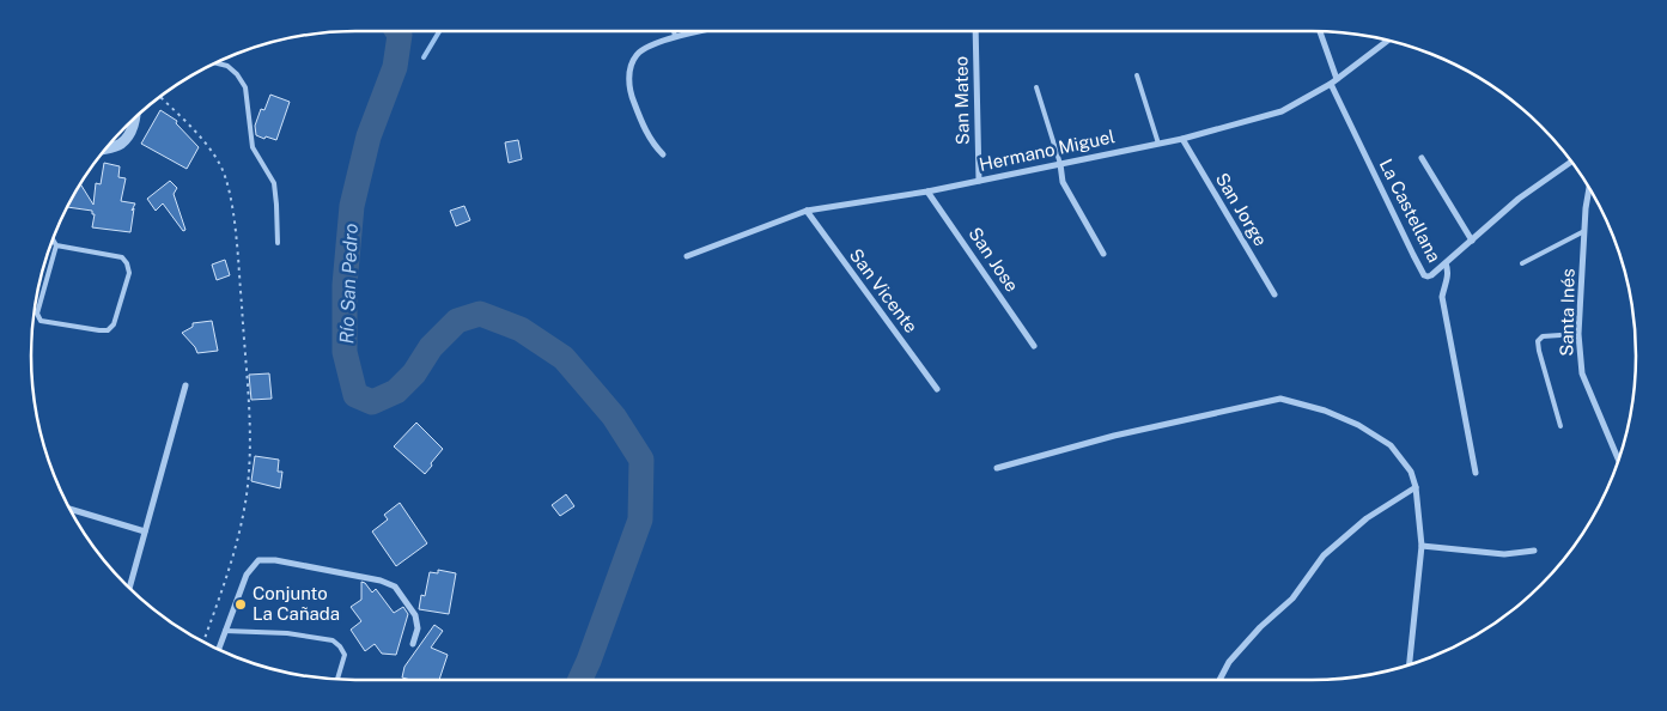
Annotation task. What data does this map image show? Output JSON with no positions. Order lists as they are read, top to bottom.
{
  "streets": {
    "street": [
      "San Mateo",
      "Hermano Miguel",
      "San Jorge",
      "La Castellana",
      "San Jose",
      "San Vicente",
      "Santa Inés"
    ]
  },
  "crossings": [
    ["San Mateo", "Hermano Miguel"],
    ["Hermano Miguel", "San Jorge"],
    ["Hermano Miguel", "La Castellana"],
    ["Hermano Miguel", "San Jose"],
    ["Hermano Miguel", "San Vicente"]
  ],
  "water": ["Río San Pedro"],
  "places": ["Conjunto La Cañada"]
}
